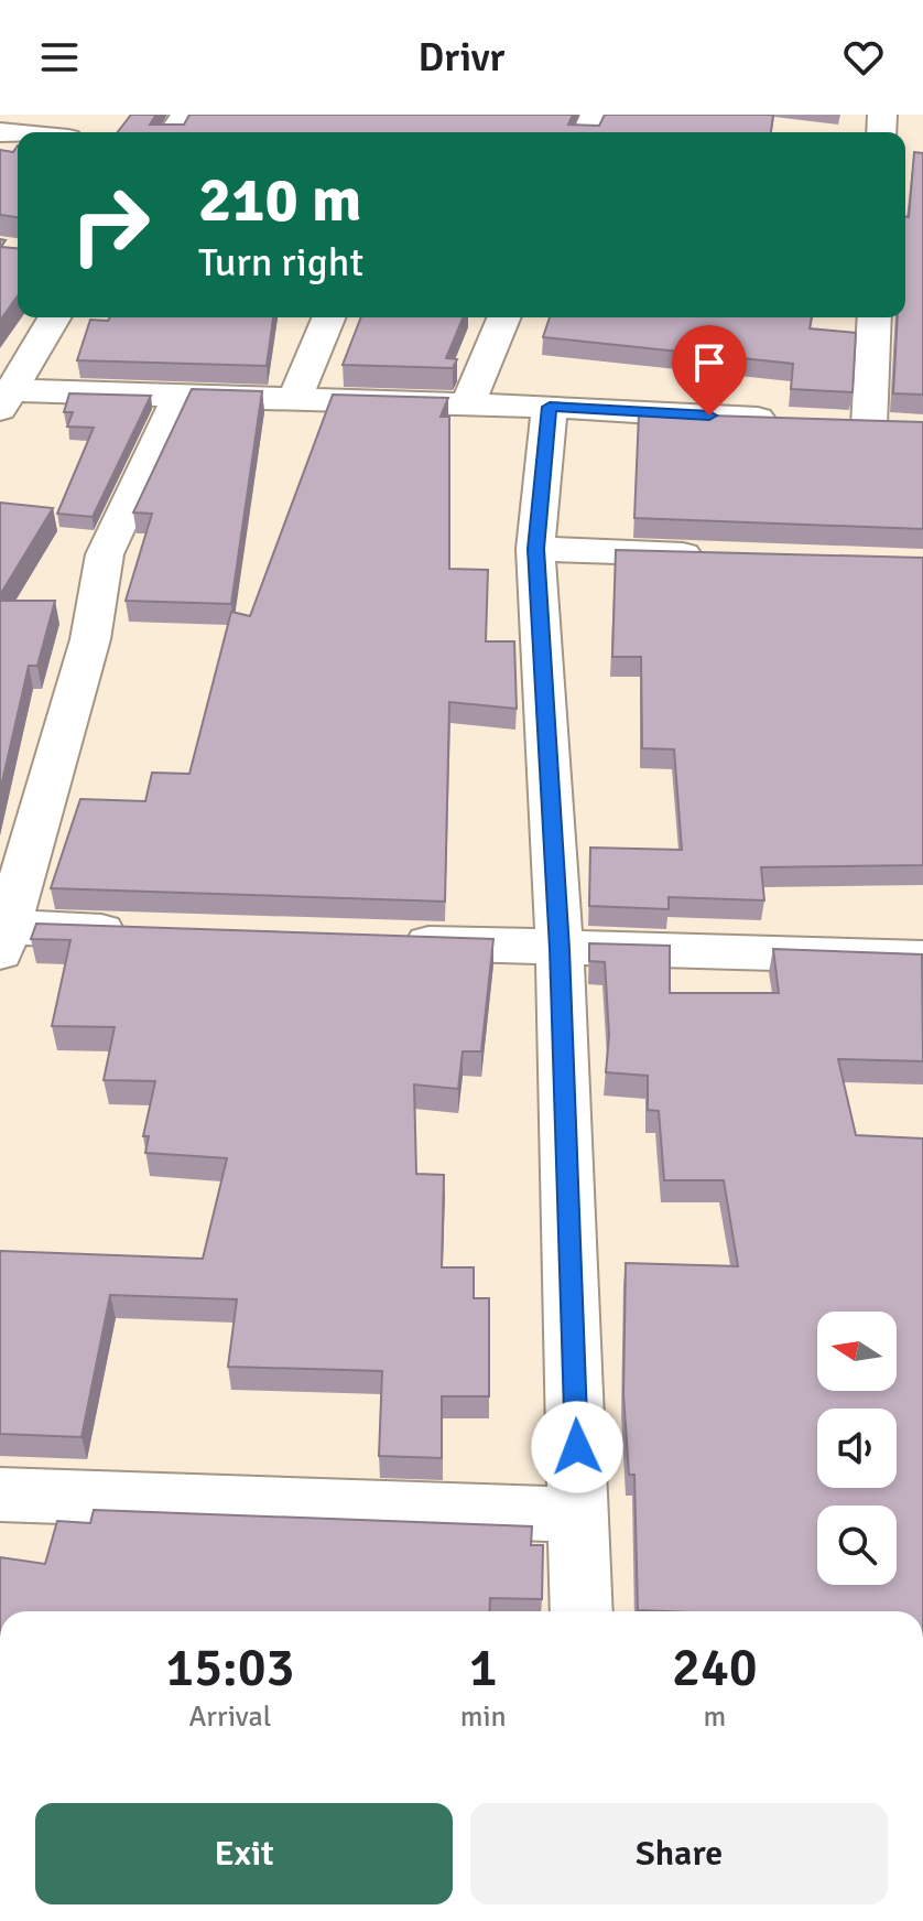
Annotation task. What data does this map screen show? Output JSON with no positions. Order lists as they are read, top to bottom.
{
  "north": "left",
  "page": {
    "header": "Drivr",
    "turn": ["210 m", "Turn right"],
    "eta": [
      "15:03",
      "Arrival",
      "1",
      "min",
      "240",
      "m"
    ],
    "buttons": ["Exit", "Share"]
  }
}
